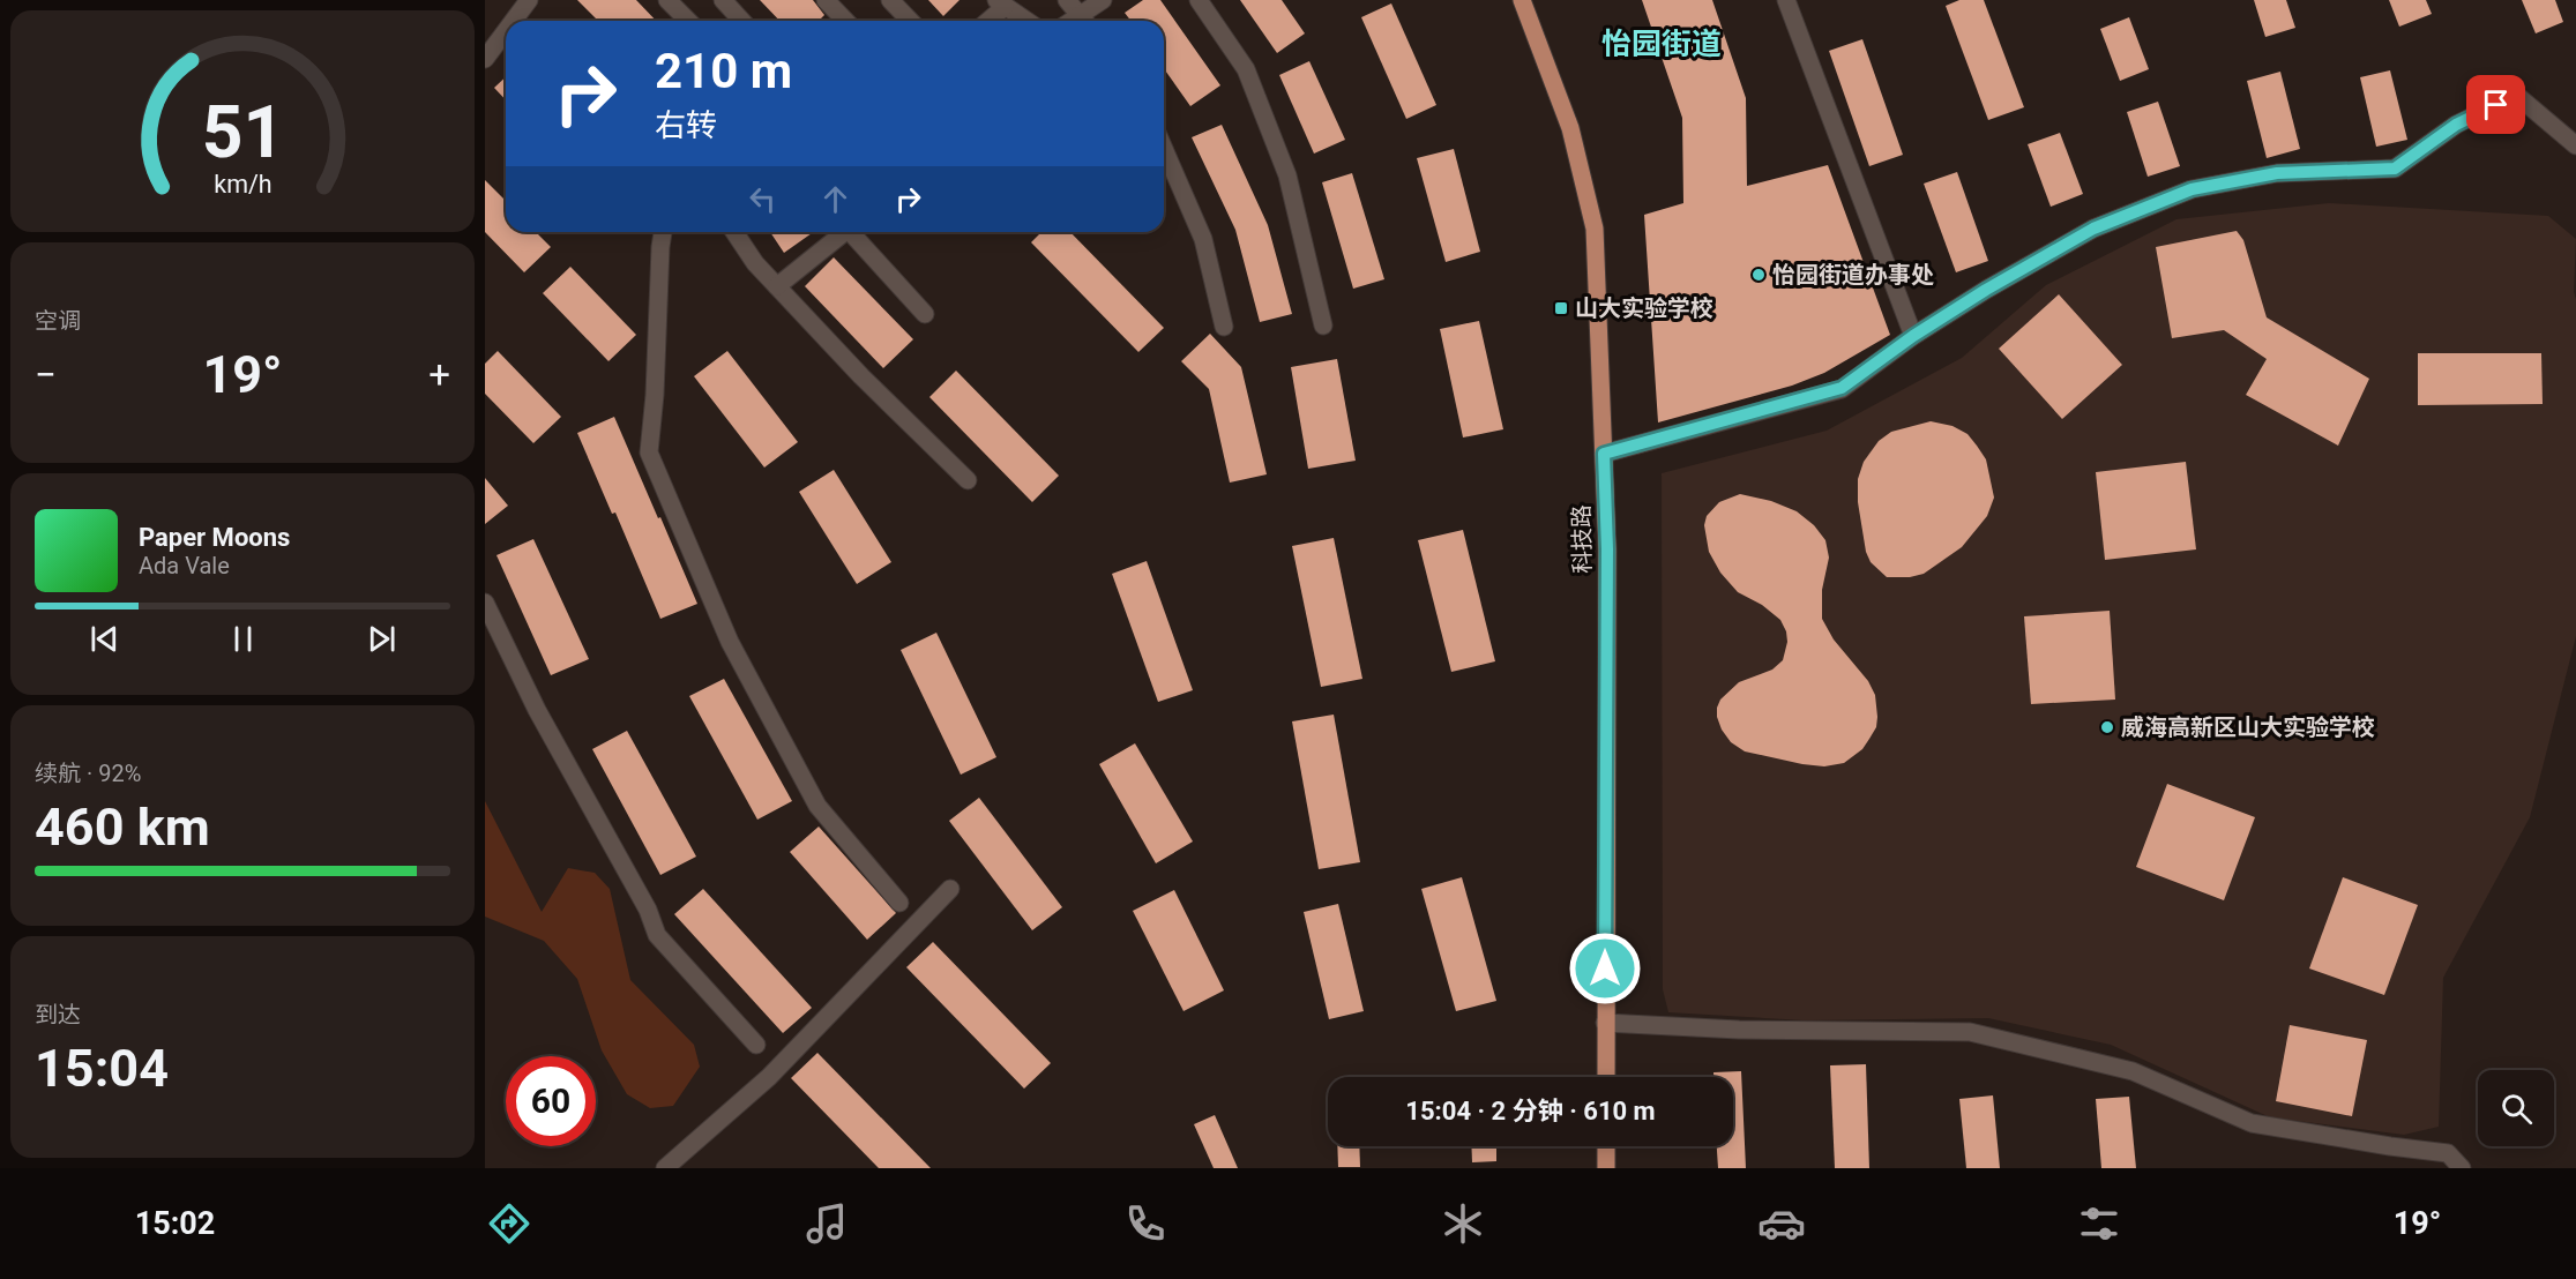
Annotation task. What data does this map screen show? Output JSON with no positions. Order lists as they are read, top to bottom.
{
  "streets": {
    "main road": ["科技路"]
  },
  "districts": ["怡园街道"],
  "places": {
    "other": ["怡园街道办事处", "威海高新区山大实验学校"],
    "transit": ["山大实验学校"]
  },
  "page": {
    "turn": ["210 m", "右转"],
    "tile": [
      "空调",
      ["续航 · 92%", "460 km"],
      ["到达", "15:04"]
    ],
    "heat": ["−", "19°", "+"],
    "song": ["Paper Moons", "Ada Vale"],
    "limit": "60",
    "trip": "15:04 · 2 分钟 · 610 m",
    "tabs": ["15:02", "19°"],
    "gauge": ["51", "km/h"]
  }
}
